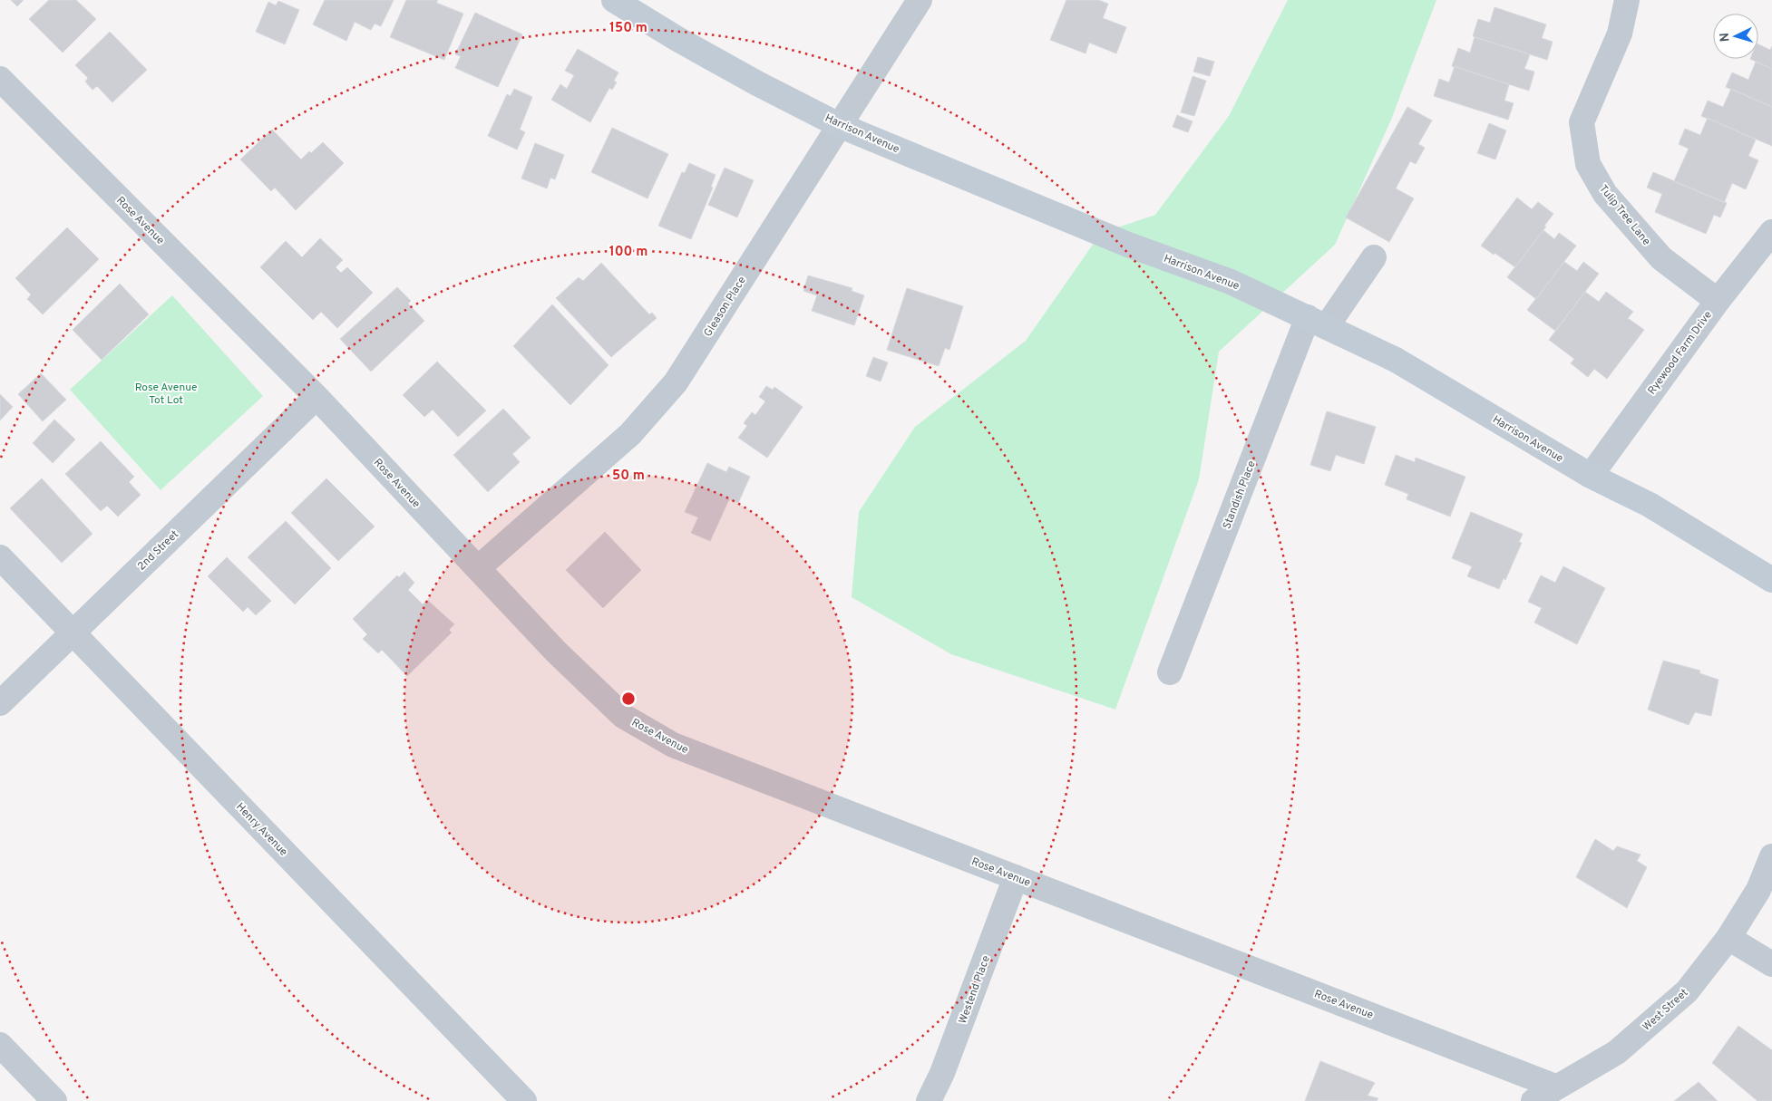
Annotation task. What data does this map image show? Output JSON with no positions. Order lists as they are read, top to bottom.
{
  "streets": {
    "main road": ["Harrison Avenue"],
    "street": [
      "Tulip Tree Lane",
      "Rose Avenue",
      "Gleason Place",
      "Ryewood Farm Drive",
      "Standish Place",
      "2nd Street",
      "Henry Avenue",
      "Westend Place",
      "West Street"
    ]
  },
  "crossings": [
    ["Harrison Avenue", "Gleason Place"],
    ["Harrison Avenue", "Ryewood Farm Drive"],
    ["Harrison Avenue", "Standish Place"],
    ["Tulip Tree Lane", "Ryewood Farm Drive"],
    ["Rose Avenue", "Gleason Place"],
    ["Rose Avenue", "2nd Street"],
    ["Rose Avenue", "Westend Place"],
    ["Rose Avenue", "West Street"],
    ["2nd Street", "Henry Avenue"]
  ],
  "parks": ["Rose Avenue Tot Lot"],
  "north": "left",
  "rings": ["150 m", "100 m", "50 m"]
}
